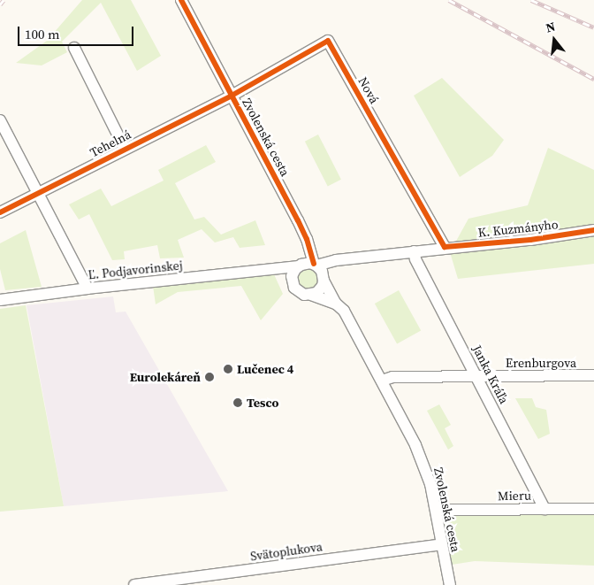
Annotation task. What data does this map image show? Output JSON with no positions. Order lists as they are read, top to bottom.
{
  "streets": {
    "street": [
      "Nová",
      "Zvolenská cesta",
      "Tehelná",
      "K. Kuzmányho",
      "Ľ. Podjavorinskej",
      "Erenburgova",
      "Janka Kráľa",
      "Mieru",
      "Svätoplukova"
    ]
  },
  "crossings": [
    ["Nová", "Zvolenská cesta"],
    ["Nová", "Tehelná"],
    ["Nová", "K. Kuzmányho"],
    ["Zvolenská cesta", "Tehelná"],
    ["Zvolenská cesta", "K. Kuzmányho"],
    ["Zvolenská cesta", "Ľ. Podjavorinskej"],
    ["Zvolenská cesta", "Erenburgova"],
    ["Zvolenská cesta", "Mieru"],
    ["Zvolenská cesta", "Svätoplukova"],
    ["K. Kuzmányho", "Janka Kráľa"],
    ["Erenburgova", "Janka Kráľa"],
    ["Janka Kráľa", "Mieru"]
  ],
  "places": ["Lučenec 4", "Eurolekáreň", "Tesco"],
  "scale_bar": "100 m",
  "north": "top"
}
